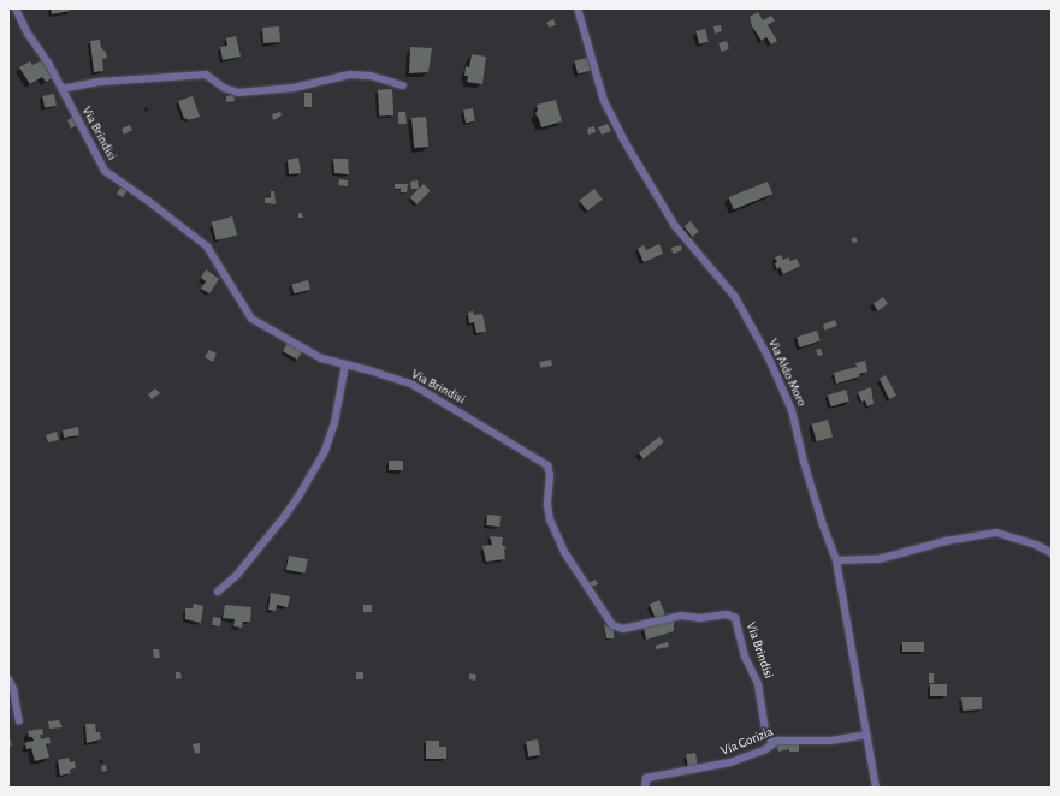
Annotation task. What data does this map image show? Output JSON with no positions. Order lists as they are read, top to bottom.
{
  "streets": {
    "street": ["Via Brindisi", "Via Aldo Moro", "Via Gorizia"]
  },
  "crossings": [
    ["Via Brindisi", "Via Gorizia"],
    ["Via Aldo Moro", "Via Gorizia"]
  ]
}
